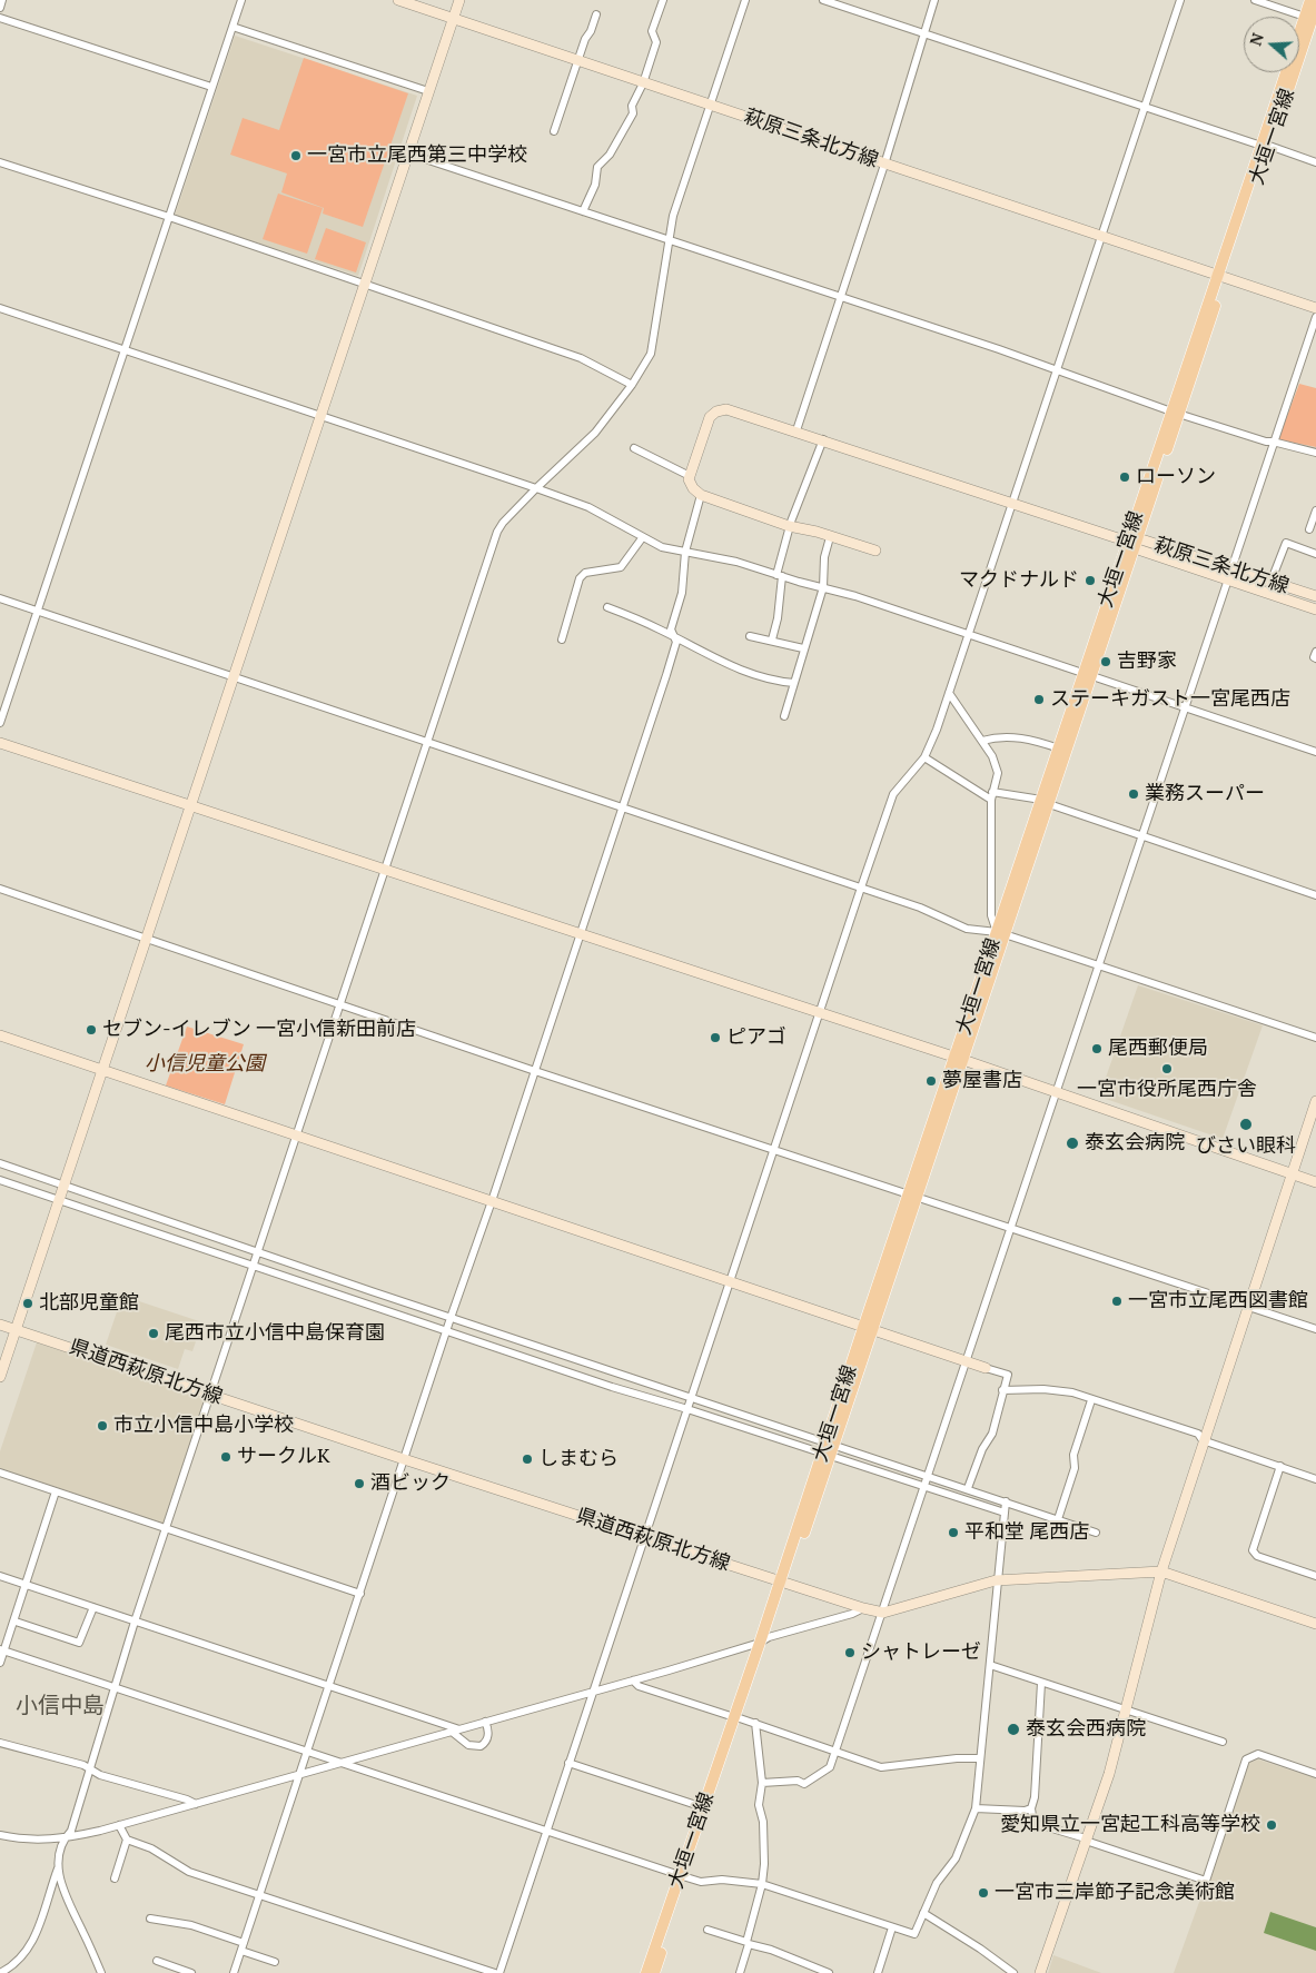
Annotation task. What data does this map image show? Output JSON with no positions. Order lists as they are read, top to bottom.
{
  "streets": {
    "main road": ["大垣一宮線"],
    "street": ["萩原三条北方線", "県道西萩原北方線"]
  },
  "crossings": [
    ["大垣一宮線", "萩原三条北方線"],
    ["大垣一宮線", "県道西萩原北方線"]
  ],
  "districts": ["小信中島"],
  "parks": ["小信児童公園"],
  "places": [
    "一宮市立尾西第三中学校",
    "ローソン",
    "マクドナルド",
    "吉野家",
    "ステーキガスト一宮尾西店",
    "業務スーパー",
    "セブン-イレブン 一宮小信新田前店",
    "ピアゴ",
    "尾西郵便局",
    "一宮市役所尾西庁舎",
    "夢屋書店",
    "びさい眼科",
    "泰玄会病院",
    "一宮市立尾西図書館",
    "北部児童館",
    "尾西市立小信中島保育園",
    "市立小信中島小学校",
    "サークルK",
    "しまむら",
    "酒ビック",
    "平和堂 尾西店",
    "シャトレーゼ",
    "泰玄会西病院",
    "愛知県立一宮起工科高等学校",
    "一宮市三岸節子記念美術館"
  ],
  "north": "left"
}
